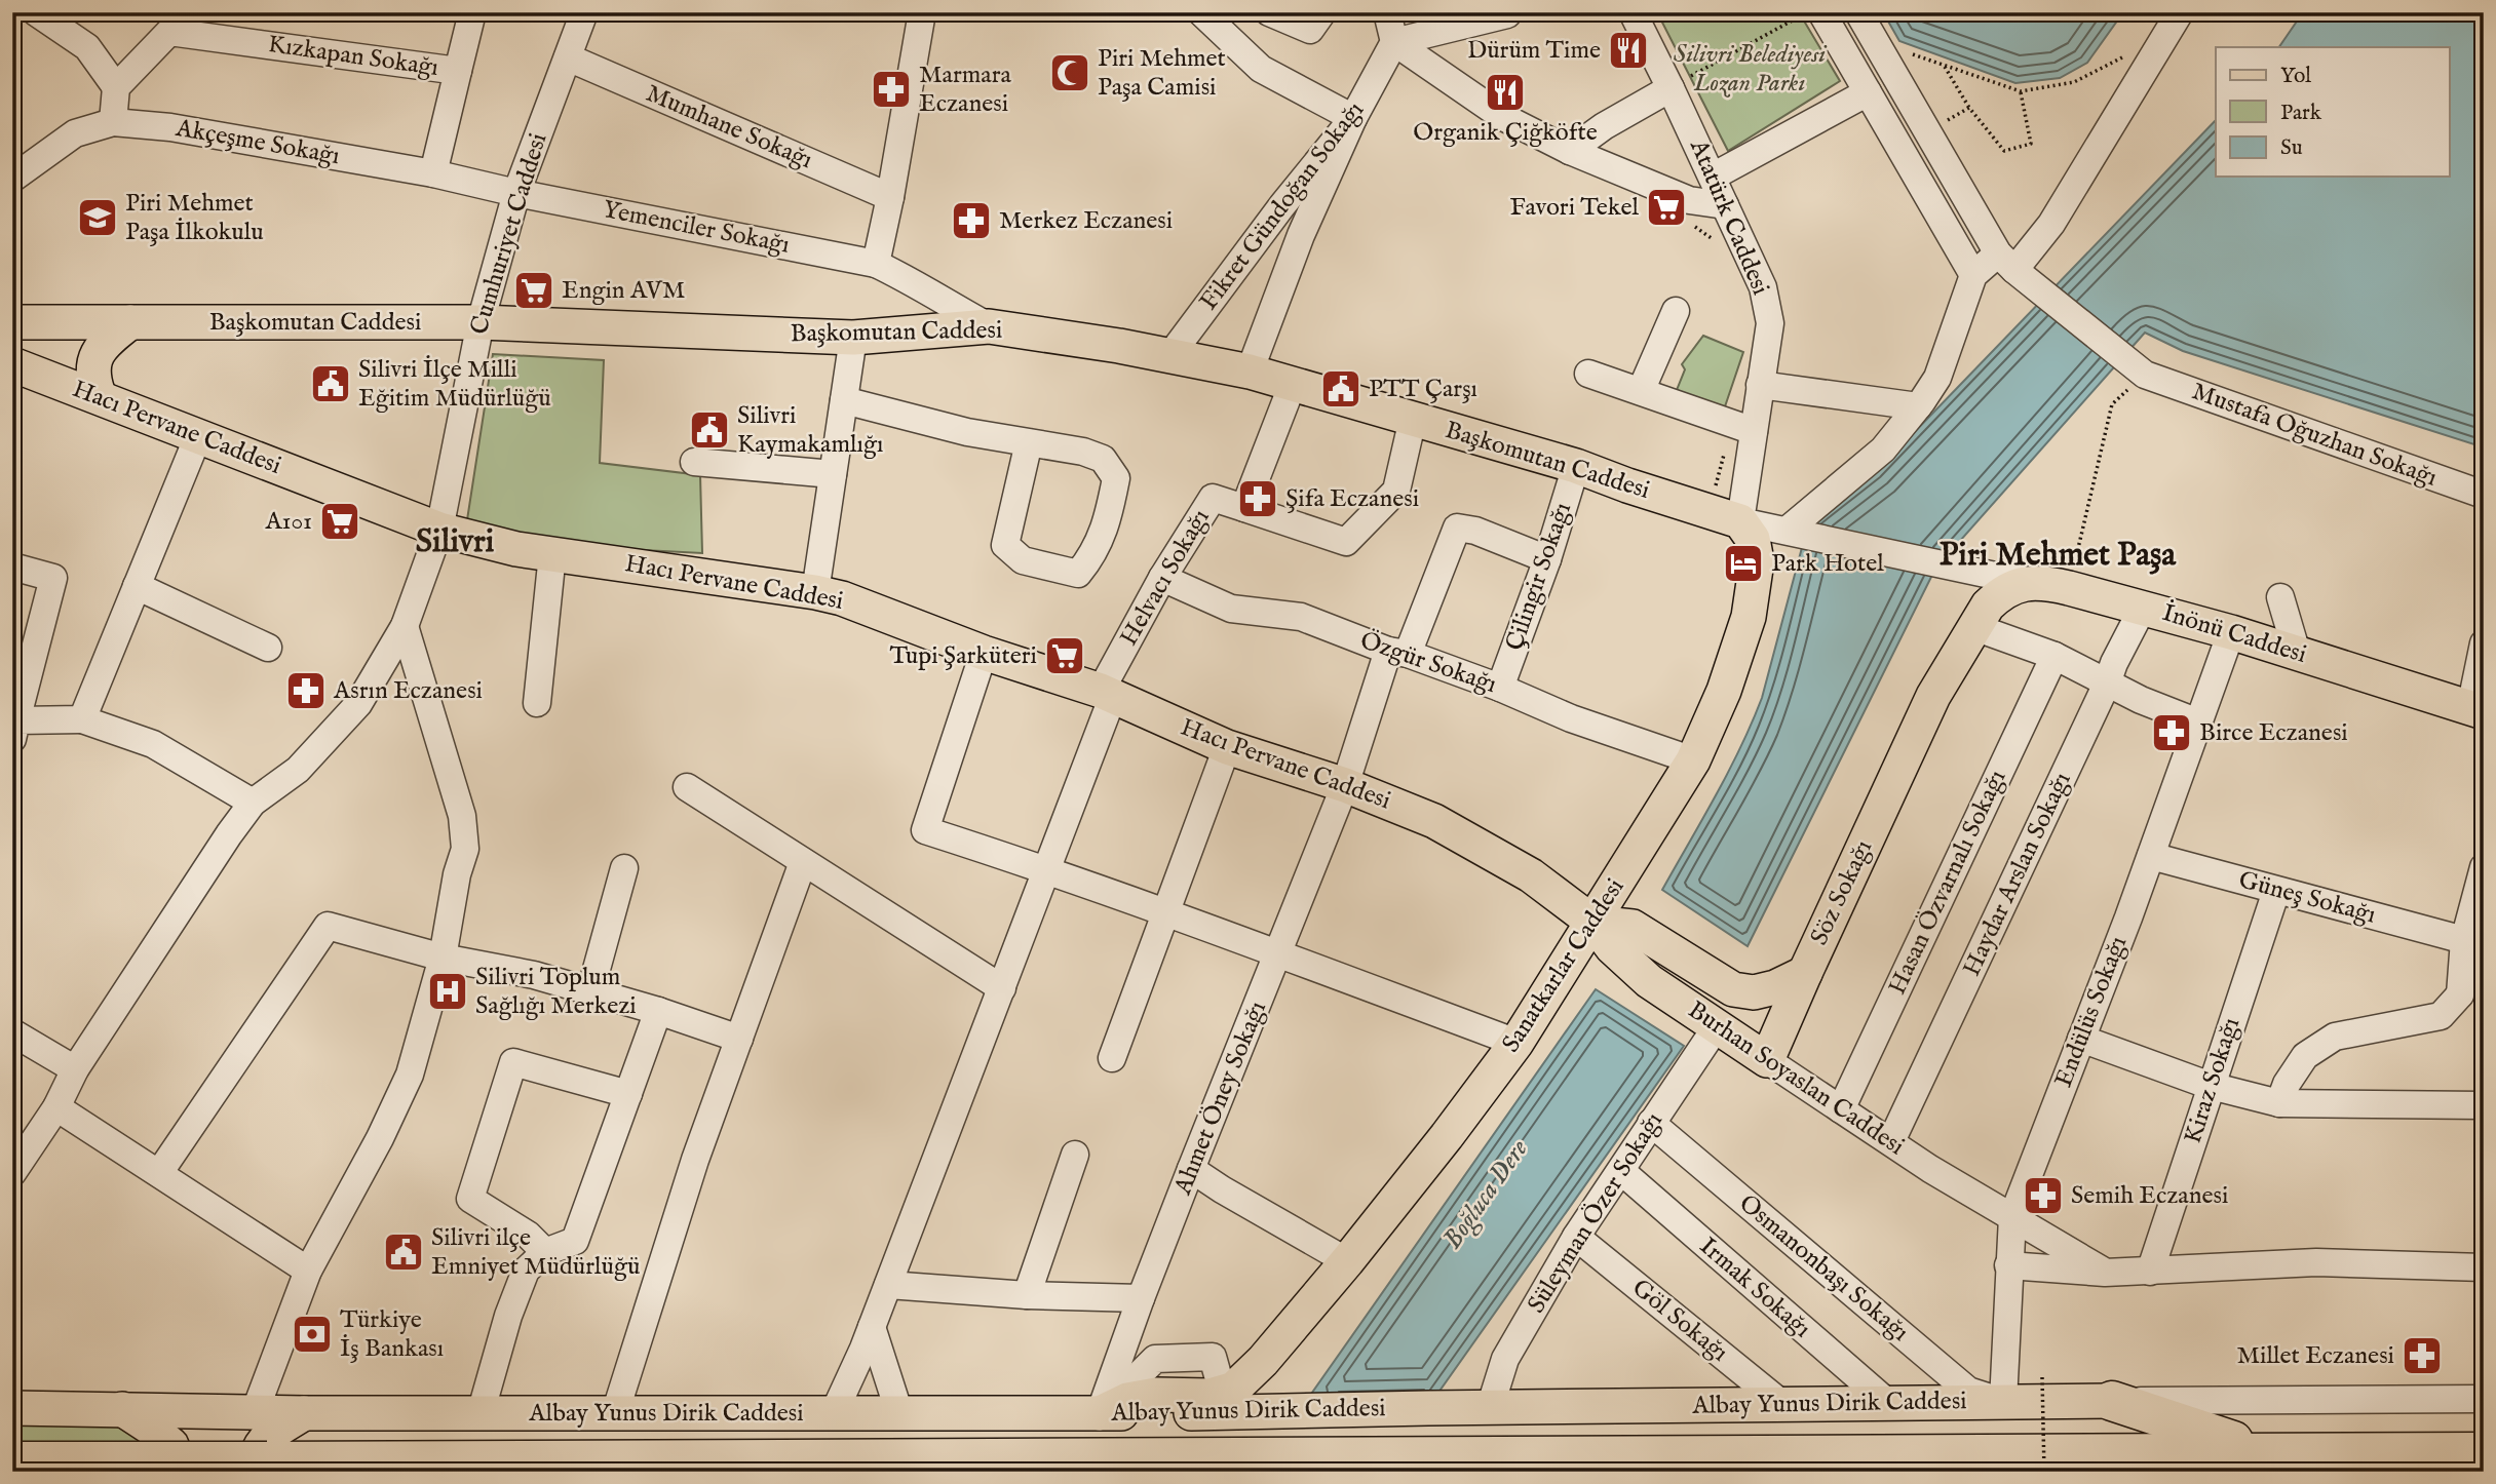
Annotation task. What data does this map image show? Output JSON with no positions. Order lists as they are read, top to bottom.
{
  "streets": {
    "main road": [
      "Başkomutan Caddesi",
      "Hacı Pervane Caddesi",
      "İnönü Caddesi",
      "Söz Sokağı",
      "Sanatkarlar Caddesi",
      "Burhan Soyaslan Caddesi",
      "Albay Yunus Dirik Caddesi"
    ],
    "street": [
      "Kızkapan Sokağı",
      "Mumhane Sokağı",
      "Akçeşme Sokağı",
      "Fikret Gündoğan Sokağı",
      "Atatürk Caddesi",
      "Yemenciler Sokağı",
      "Cumhuriyet Caddesi",
      "Mustafa Oğuzhan Sokağı",
      "Çilingir Sokağı",
      "Helvacı Sokağı",
      "Özgür Sokağı",
      "Haydar Arslan Sokağı",
      "Hasan Özvarnalı Sokağı",
      "Güneş Sokağı",
      "Endülüs Sokağı",
      "Kiraz Sokağı",
      "Ahmet Öney Sokağı",
      "Süleyman Özer Sokağı",
      "Osmanonbaşı Sokağı",
      "Irmak Sokağı",
      "Göl Sokağı"
    ]
  },
  "crossings": [
    ["Kızkapan Sokağı", "Akçeşme Sokağı"],
    ["Mumhane Sokağı", "Cumhuriyet Caddesi"],
    ["Akçeşme Sokağı", "Yemenciler Sokağı"],
    ["Akçeşme Sokağı", "Cumhuriyet Caddesi"],
    ["Fikret Gündoğan Sokağı", "Başkomutan Caddesi"],
    ["Atatürk Caddesi", "Başkomutan Caddesi"],
    ["Atatürk Caddesi", "Sanatkarlar Caddesi"],
    ["Yemenciler Sokağı", "Cumhuriyet Caddesi"],
    ["Yemenciler Sokağı", "Başkomutan Caddesi"],
    ["Cumhuriyet Caddesi", "Başkomutan Caddesi"],
    ["Cumhuriyet Caddesi", "Hacı Pervane Caddesi"],
    ["Başkomutan Caddesi", "Çilingir Sokağı"],
    ["Başkomutan Caddesi", "Helvacı Sokağı"],
    ["Başkomutan Caddesi", "İnönü Caddesi"],
    ["Başkomutan Caddesi", "Sanatkarlar Caddesi"],
    ["Hacı Pervane Caddesi", "Helvacı Sokağı"],
    ["Hacı Pervane Caddesi", "Söz Sokağı"],
    ["Hacı Pervane Caddesi", "Sanatkarlar Caddesi"],
    ["Hacı Pervane Caddesi", "Burhan Soyaslan Caddesi"],
    ["Hacı Pervane Caddesi", "Ahmet Öney Sokağı"],
    ["Çilingir Sokağı", "Özgür Sokağı"],
    ["Çilingir Sokağı", "Ahmet Öney Sokağı"],
    ["Helvacı Sokağı", "Özgür Sokağı"],
    ["Helvacı Sokağı", "Albay Yunus Dirik Caddesi"],
    ["İnönü Caddesi", "Haydar Arslan Sokağı"],
    ["İnönü Caddesi", "Endülüs Sokağı"],
    ["Özgür Sokağı", "Sanatkarlar Caddesi"],
    ["Özgür Sokağı", "Ahmet Öney Sokağı"],
    ["Haydar Arslan Sokağı", "Burhan Soyaslan Caddesi"],
    ["Hasan Özvarnalı Sokağı", "Burhan Soyaslan Caddesi"],
    ["Söz Sokağı", "Sanatkarlar Caddesi"],
    ["Söz Sokağı", "Burhan Soyaslan Caddesi"],
    ["Güneş Sokağı", "Endülüs Sokağı"],
    ["Güneş Sokağı", "Kiraz Sokağı"],
    ["Sanatkarlar Caddesi", "Burhan Soyaslan Caddesi"],
    ["Sanatkarlar Caddesi", "Ahmet Öney Sokağı"],
    ["Sanatkarlar Caddesi", "Albay Yunus Dirik Caddesi"],
    ["Endülüs Sokağı", "Burhan Soyaslan Caddesi"],
    ["Endülüs Sokağı", "Osmanonbaşı Sokağı"],
    ["Endülüs Sokağı", "Albay Yunus Dirik Caddesi"],
    ["Burhan Soyaslan Caddesi", "Süleyman Özer Sokağı"],
    ["Ahmet Öney Sokağı", "Albay Yunus Dirik Caddesi"],
    ["Süleyman Özer Sokağı", "Osmanonbaşı Sokağı"],
    ["Süleyman Özer Sokağı", "Irmak Sokağı"],
    ["Süleyman Özer Sokağı", "Göl Sokağı"],
    ["Süleyman Özer Sokağı", "Albay Yunus Dirik Caddesi"],
    ["Osmanonbaşı Sokağı", "Albay Yunus Dirik Caddesi"],
    ["Irmak Sokağı", "Albay Yunus Dirik Caddesi"],
    ["Göl Sokağı", "Albay Yunus Dirik Caddesi"]
  ],
  "districts": ["Silivri", "Piri Mehmet Paşa"],
  "water": ["Boğluca Dere"],
  "parks": ["Silivri Belediyesi Lozan Parkı"],
  "places": {
    "restaurant": ["Dürüm Time", "Organik Çiğköfte"],
    "mosque": ["Piri Mehmet Paşa Camisi"],
    "pharmacy": [
      "Marmara Eczanesi",
      "Merkez Eczanesi",
      "Şifa Eczanesi",
      "Asrın Eczanesi",
      "Birce Eczanesi",
      "Semih Eczanesi",
      "Millet Eczanesi"
    ],
    "supermarket": [
      "Favori Tekel",
      "Engin AVM",
      "A101",
      "Tupi Şarküteri"
    ],
    "school or university": ["Piri Mehmet Paşa İlkokulu"],
    "public building": [
      "Silivri İlçe Milli Eğitim Müdürlüğü",
      "PTT Çarşı",
      "Silivri Kaymakamlığı",
      "Silivri ilçe Emniyet Müdürlüğü"
    ],
    "hotel": ["Park Hotel"],
    "hospital": ["Silivri Toplum Sağlığı Merkezi"],
    "bank": ["Türkiye İş Bankası"]
  },
  "legend": ["Yol", "Park", "Su"]
}
